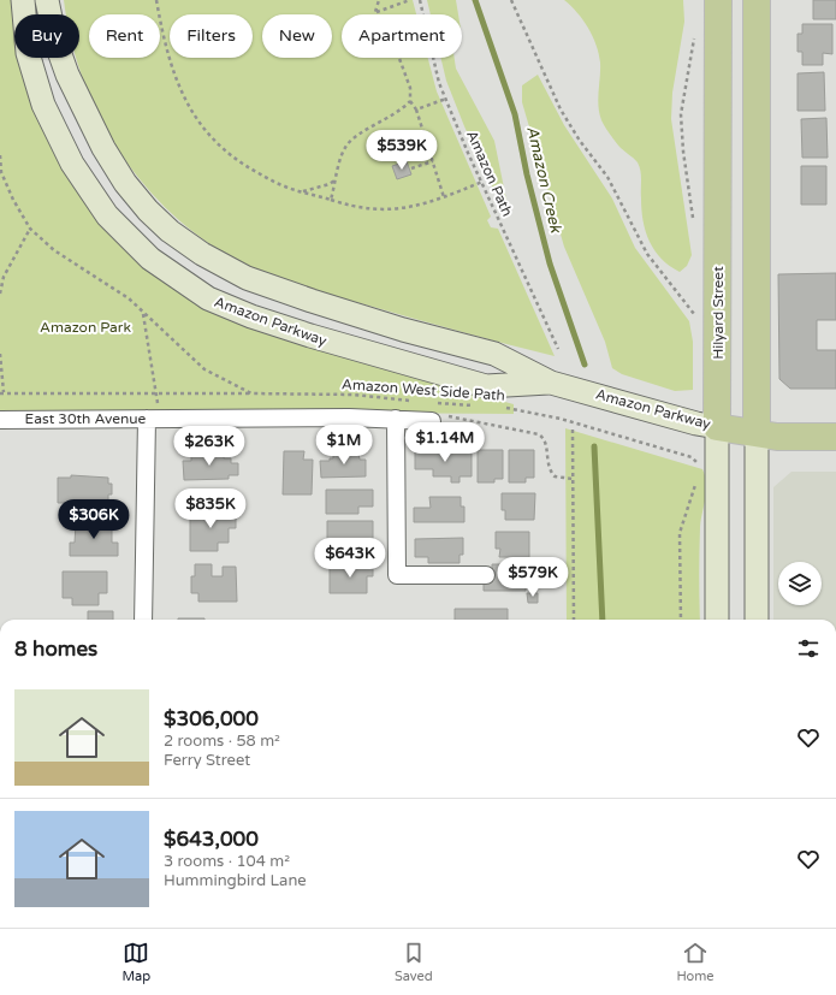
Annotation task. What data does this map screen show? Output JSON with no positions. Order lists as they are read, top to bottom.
{
  "streets": {
    "main road": ["Hilyard Street", "Amazon Parkway"],
    "street": ["East 30th Avenue"],
    "path": ["Amazon Path", "Amazon West Side Path"]
  },
  "crossings": [
    ["Hilyard Street", "Amazon Parkway"]
  ],
  "water": ["Amazon Creek"],
  "parks": ["Amazon Park"],
  "page": {
    "chip": [
      "Buy",
      "Rent",
      "Filters",
      "New",
      "Apartment"
    ],
    "price": [
      "$539K",
      "$1.14M",
      "$1M",
      "$263K",
      "$835K",
      "$306K",
      "$643K",
      "$579K"
    ],
    "heading": "8 homes",
    "list": [
      {
        "name": "$306,000",
        "note": "2 rooms · 58 m² · Ferry Street"
      },
      {
        "name": "$643,000",
        "note": "3 rooms · 104 m² · Hummingbird Lane"
      }
    ],
    "tabs": ["Map", "Saved", "Home"]
  }
}
